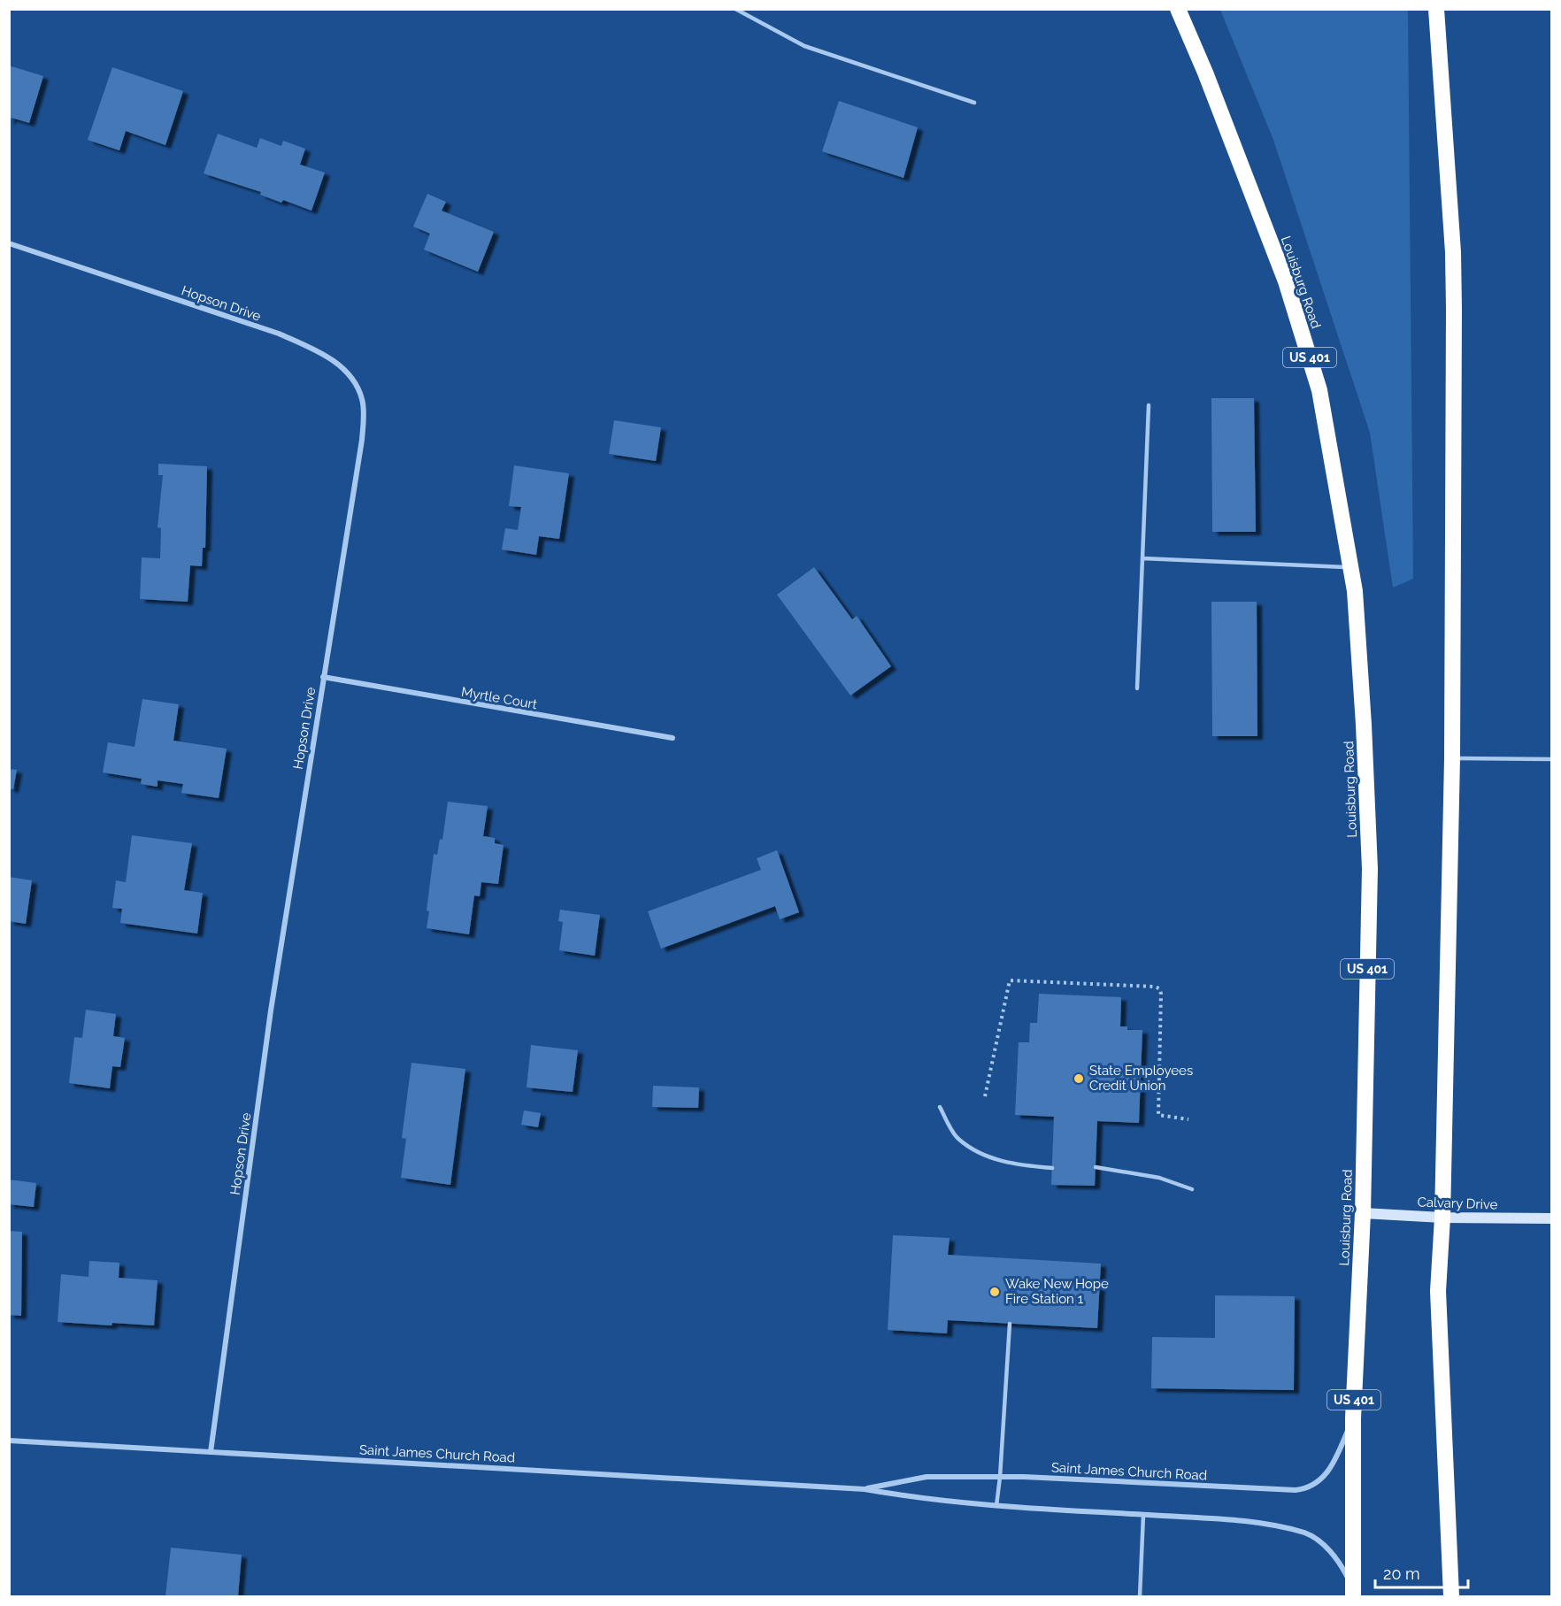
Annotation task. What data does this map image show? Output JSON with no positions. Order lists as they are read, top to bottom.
{
  "streets": {
    "highway": ["Louisburg Road", "US 401"],
    "street": [
      "Hopson Drive",
      "Myrtle Court",
      "Calvary Drive",
      "Saint James Church Road"
    ]
  },
  "crossings": [
    ["Louisburg Road", "Calvary Drive"],
    ["Louisburg Road", "Saint James Church Road"],
    ["Hopson Drive", "Myrtle Court"],
    ["Hopson Drive", "Saint James Church Road"]
  ],
  "places": ["State Employees Credit Union", "Wake New Hope Fire Station 1"],
  "scale_bar": "20 m"
}
